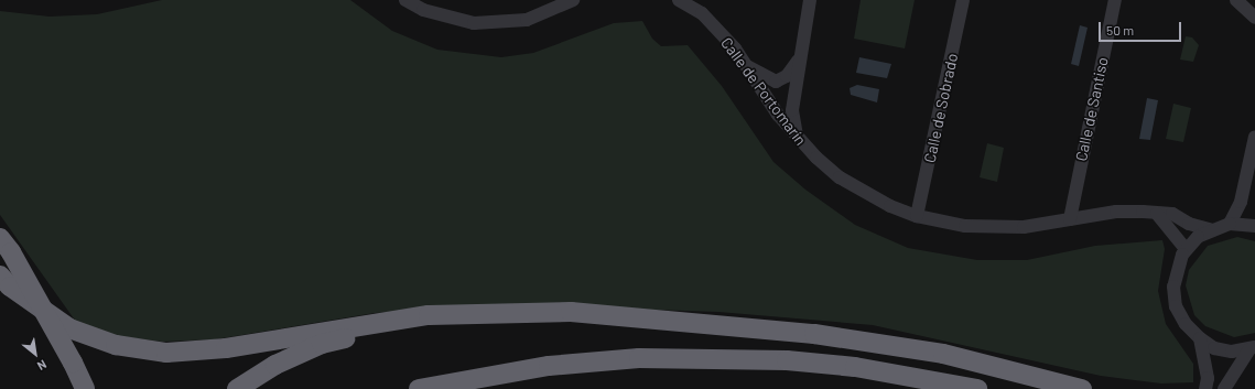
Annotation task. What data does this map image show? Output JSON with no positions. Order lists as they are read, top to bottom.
{
  "streets": {
    "street": ["Calle de Portomarín", "Calle de Sobrado", "Calle de Santiso"]
  },
  "crossings": [
    ["Calle de Portomarín", "Calle de Sobrado"],
    ["Calle de Portomarín", "Calle de Santiso"]
  ],
  "scale_bar": "50 m",
  "north": "bottom right"
}
